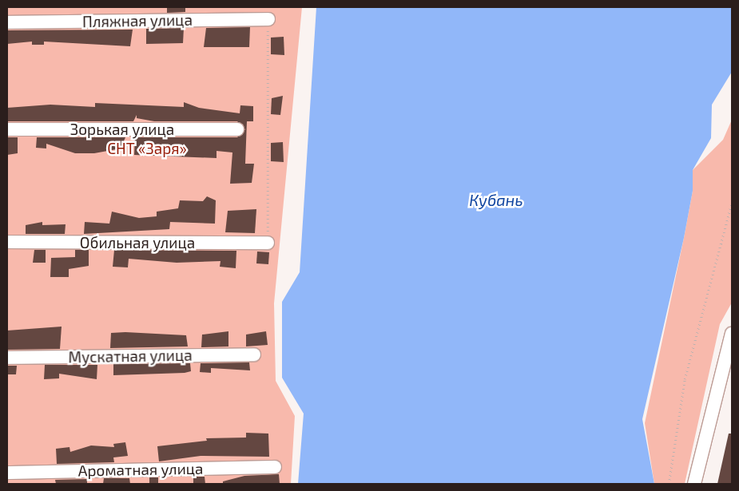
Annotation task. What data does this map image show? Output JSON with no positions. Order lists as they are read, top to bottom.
{
  "streets": {
    "street": [
      "Пляжная улица",
      "Зорькая улица",
      "Обильная улица",
      "Мускатная улица",
      "Ароматная улица"
    ]
  },
  "water": ["Кубань"],
  "parks": ["СНТ «Заря»"]
}
